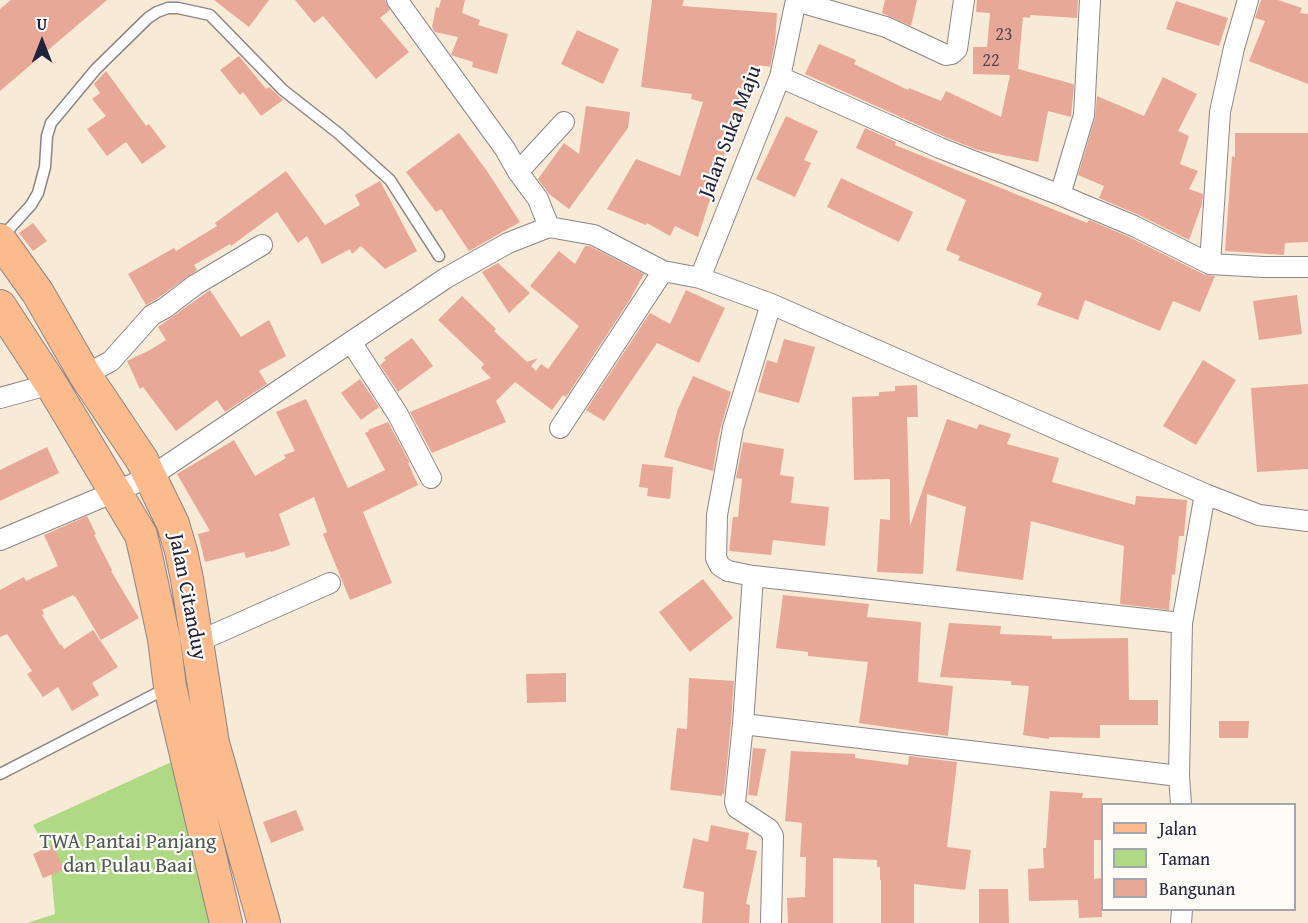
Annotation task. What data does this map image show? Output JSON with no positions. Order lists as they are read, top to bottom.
{
  "streets": {
    "main road": ["Jalan Citanduy"],
    "street": ["Jalan Suka Maju"]
  },
  "parks": ["TWA Pantai Panjang dan Pulau Baai"],
  "house_numbers": ["23", "22"],
  "legend": ["Jalan", "Taman", "Bangunan"],
  "north": "top"
}
